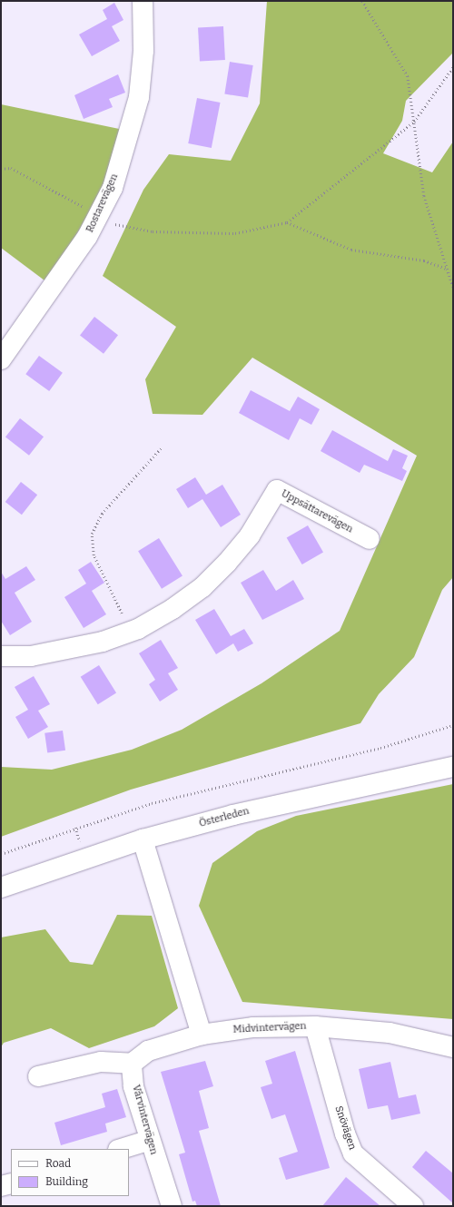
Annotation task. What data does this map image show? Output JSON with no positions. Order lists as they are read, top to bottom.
{
  "streets": {
    "street": [
      "Rostarevägen",
      "Uppsättarevägen",
      "Österleden",
      "Midvintervägen",
      "Vårvintervägen",
      "Snövägen"
    ]
  },
  "crossings": [
    ["Midvintervägen", "Snövägen"]
  ],
  "legend": ["Road", "Building"]
}
